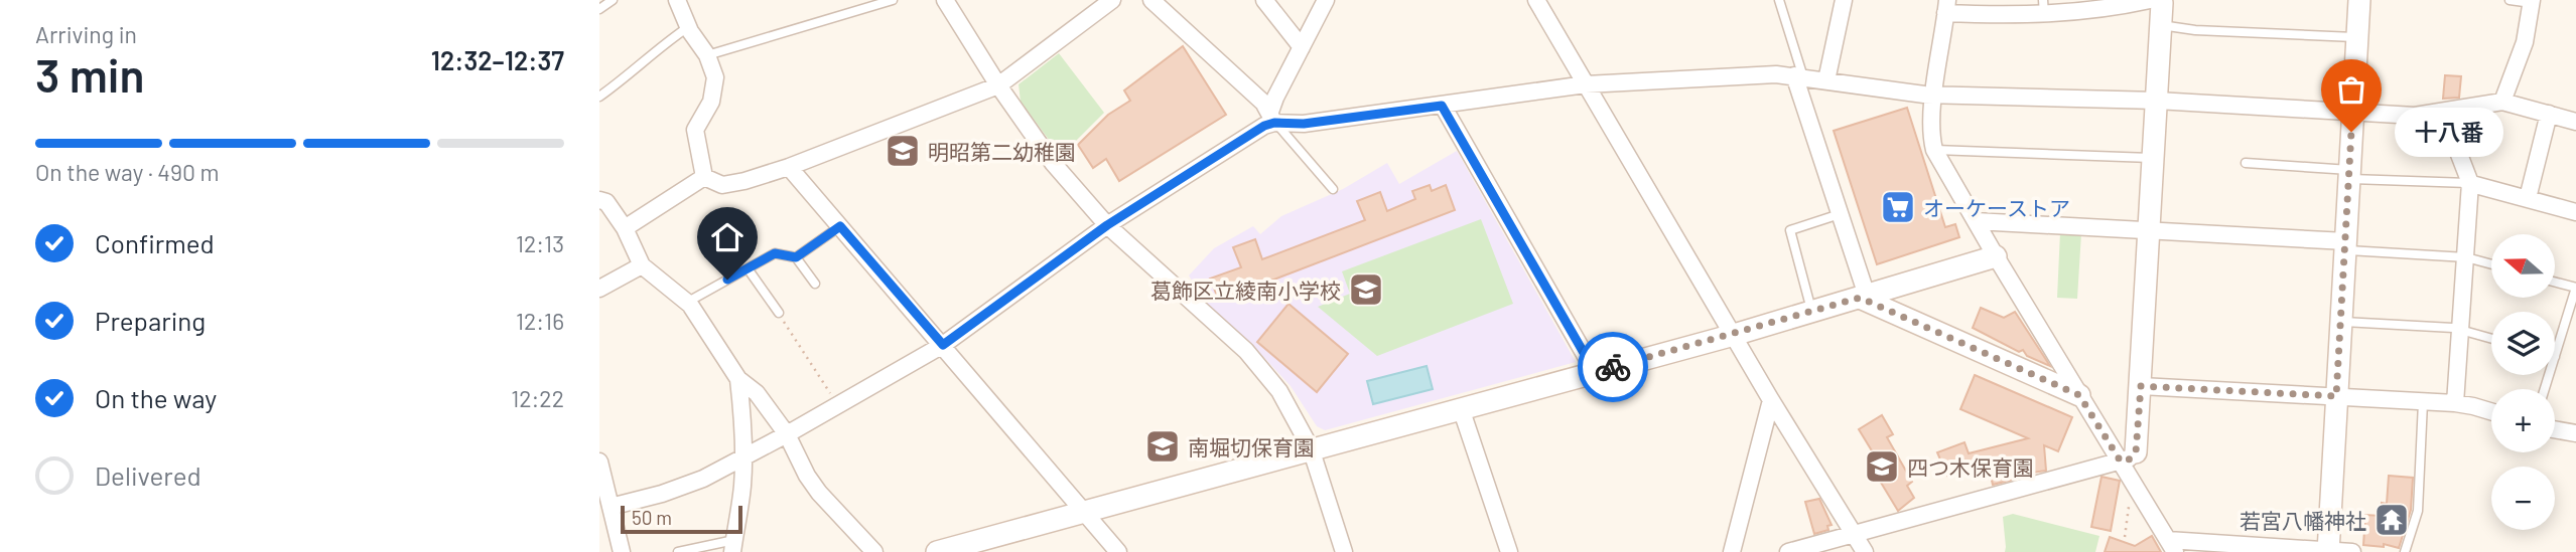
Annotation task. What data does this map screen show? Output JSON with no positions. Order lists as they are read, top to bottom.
{
  "places": {
    "other": ["十八番"],
    "school or university": [
      "明昭第二幼稚園",
      "葛飾区立綾南小学校",
      "南堀切保育園",
      "四つ木保育園"
    ],
    "supermarket": ["オーケーストア"],
    "temple": ["若宮八幡神社"]
  },
  "scale_bar": "50 m",
  "north": "left",
  "page": {
    "heading": ["3 min", "Arriving in", "12:32–12:37"],
    "bubble": "十八番",
    "bar": "On the way · 490 m",
    "list": [
      ["Confirmed", "12:13"],
      ["Preparing", "12:16"],
      ["On the way", "12:22"],
      "Delivered"
    ],
    "map_buttons": ["+", "−"],
    "scale": "50 m"
  }
}
